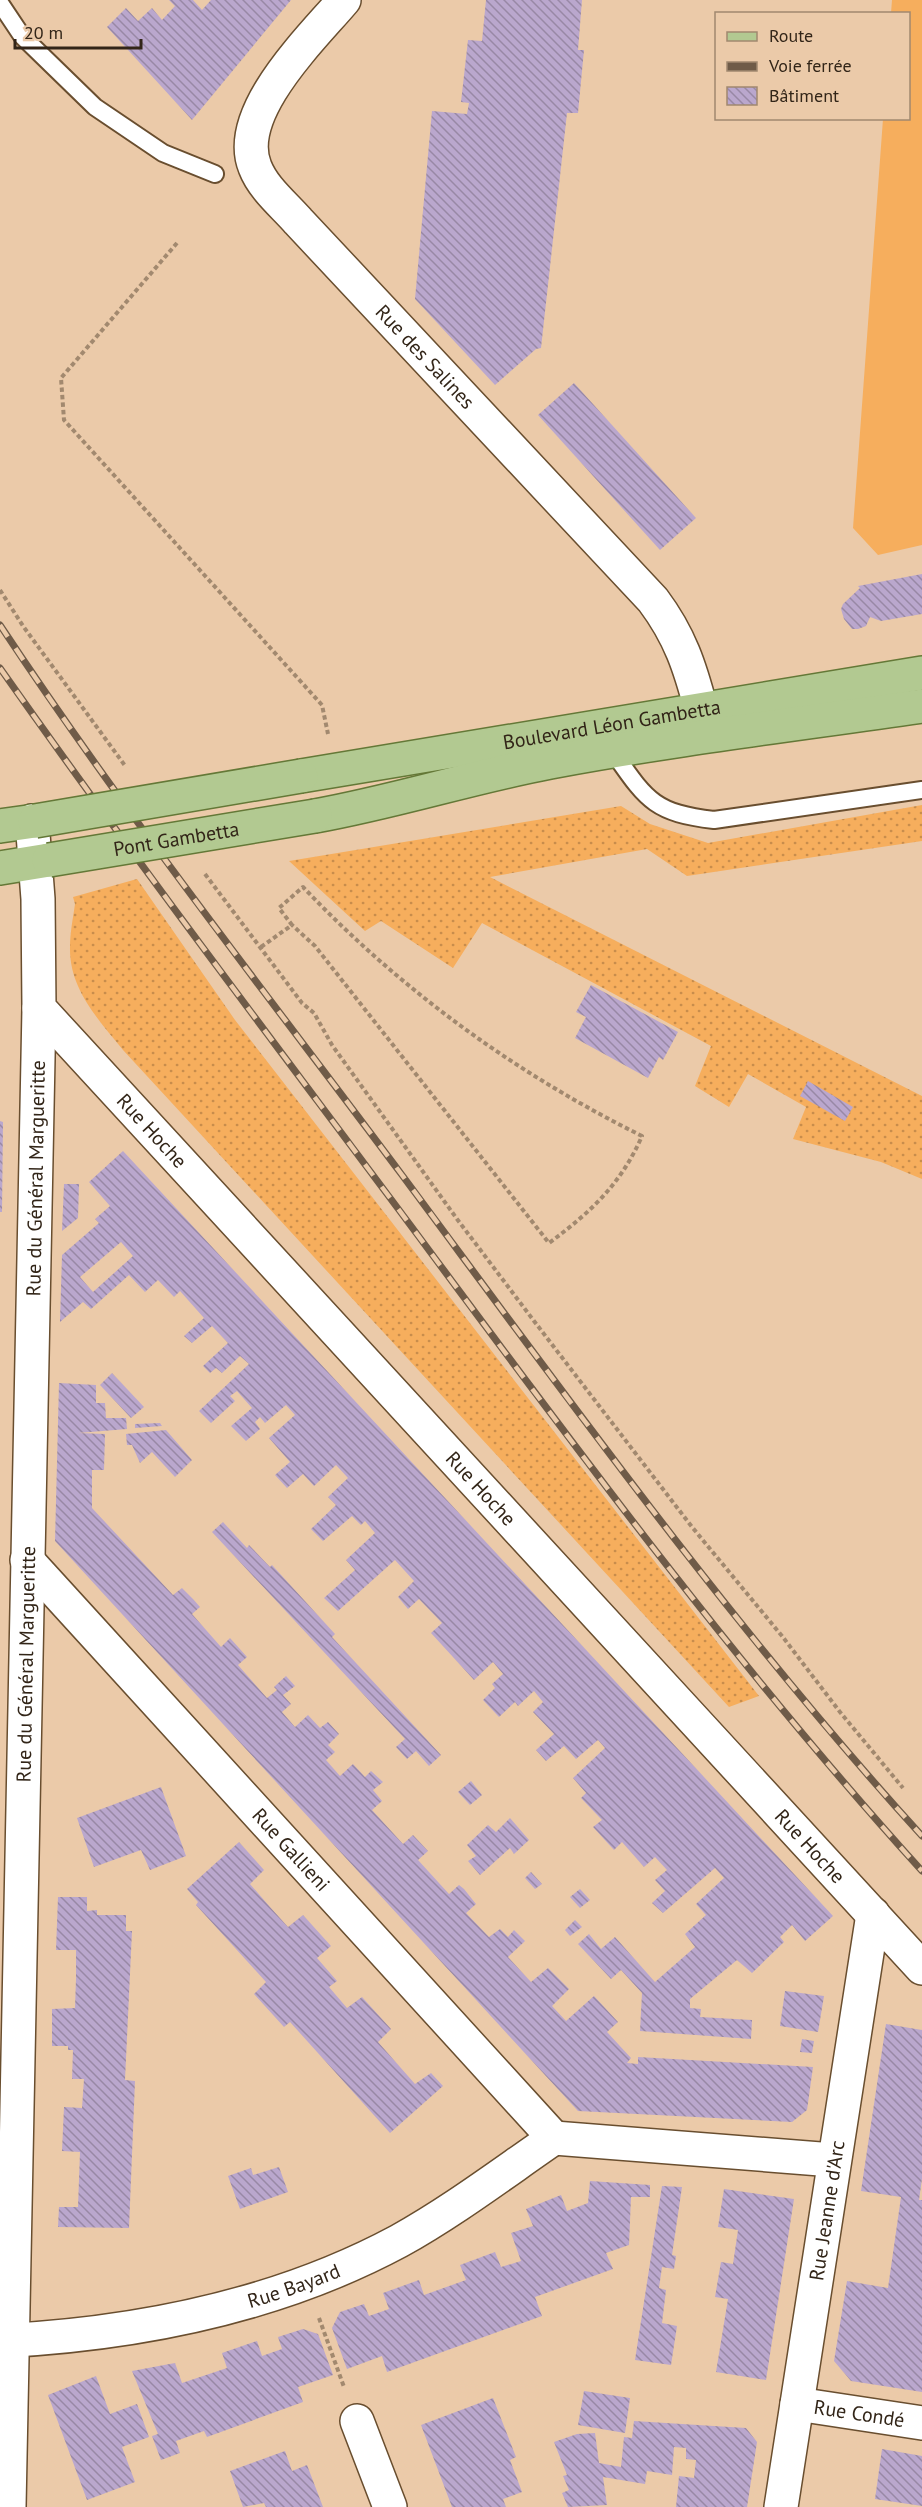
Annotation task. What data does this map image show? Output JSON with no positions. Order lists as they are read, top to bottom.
{
  "streets": {
    "main road": ["Boulevard Léon Gambetta", "Pont Gambetta"],
    "street": [
      "Rue des Salines",
      "Rue Hoche",
      "Rue du Général Margueritte",
      "Rue Gallieni",
      "Rue Jeanne d'Arc",
      "Rue Bayard",
      "Rue Condé"
    ]
  },
  "crossings": [
    ["Rue des Salines", "Boulevard Léon Gambetta"],
    ["Boulevard Léon Gambetta", "Pont Gambetta"],
    ["Pont Gambetta", "Rue du Général Margueritte"],
    ["Rue Hoche", "Rue du Général Margueritte"],
    ["Rue Hoche", "Rue Jeanne d'Arc"],
    ["Rue du Général Margueritte", "Rue Gallieni"],
    ["Rue du Général Margueritte", "Rue Bayard"],
    ["Rue Gallieni", "Rue Bayard"],
    ["Rue Jeanne d'Arc", "Rue Condé"]
  ],
  "legend": ["Route", "Voie ferrée", "Bâtiment"],
  "scale_bar": "20 m"
}
